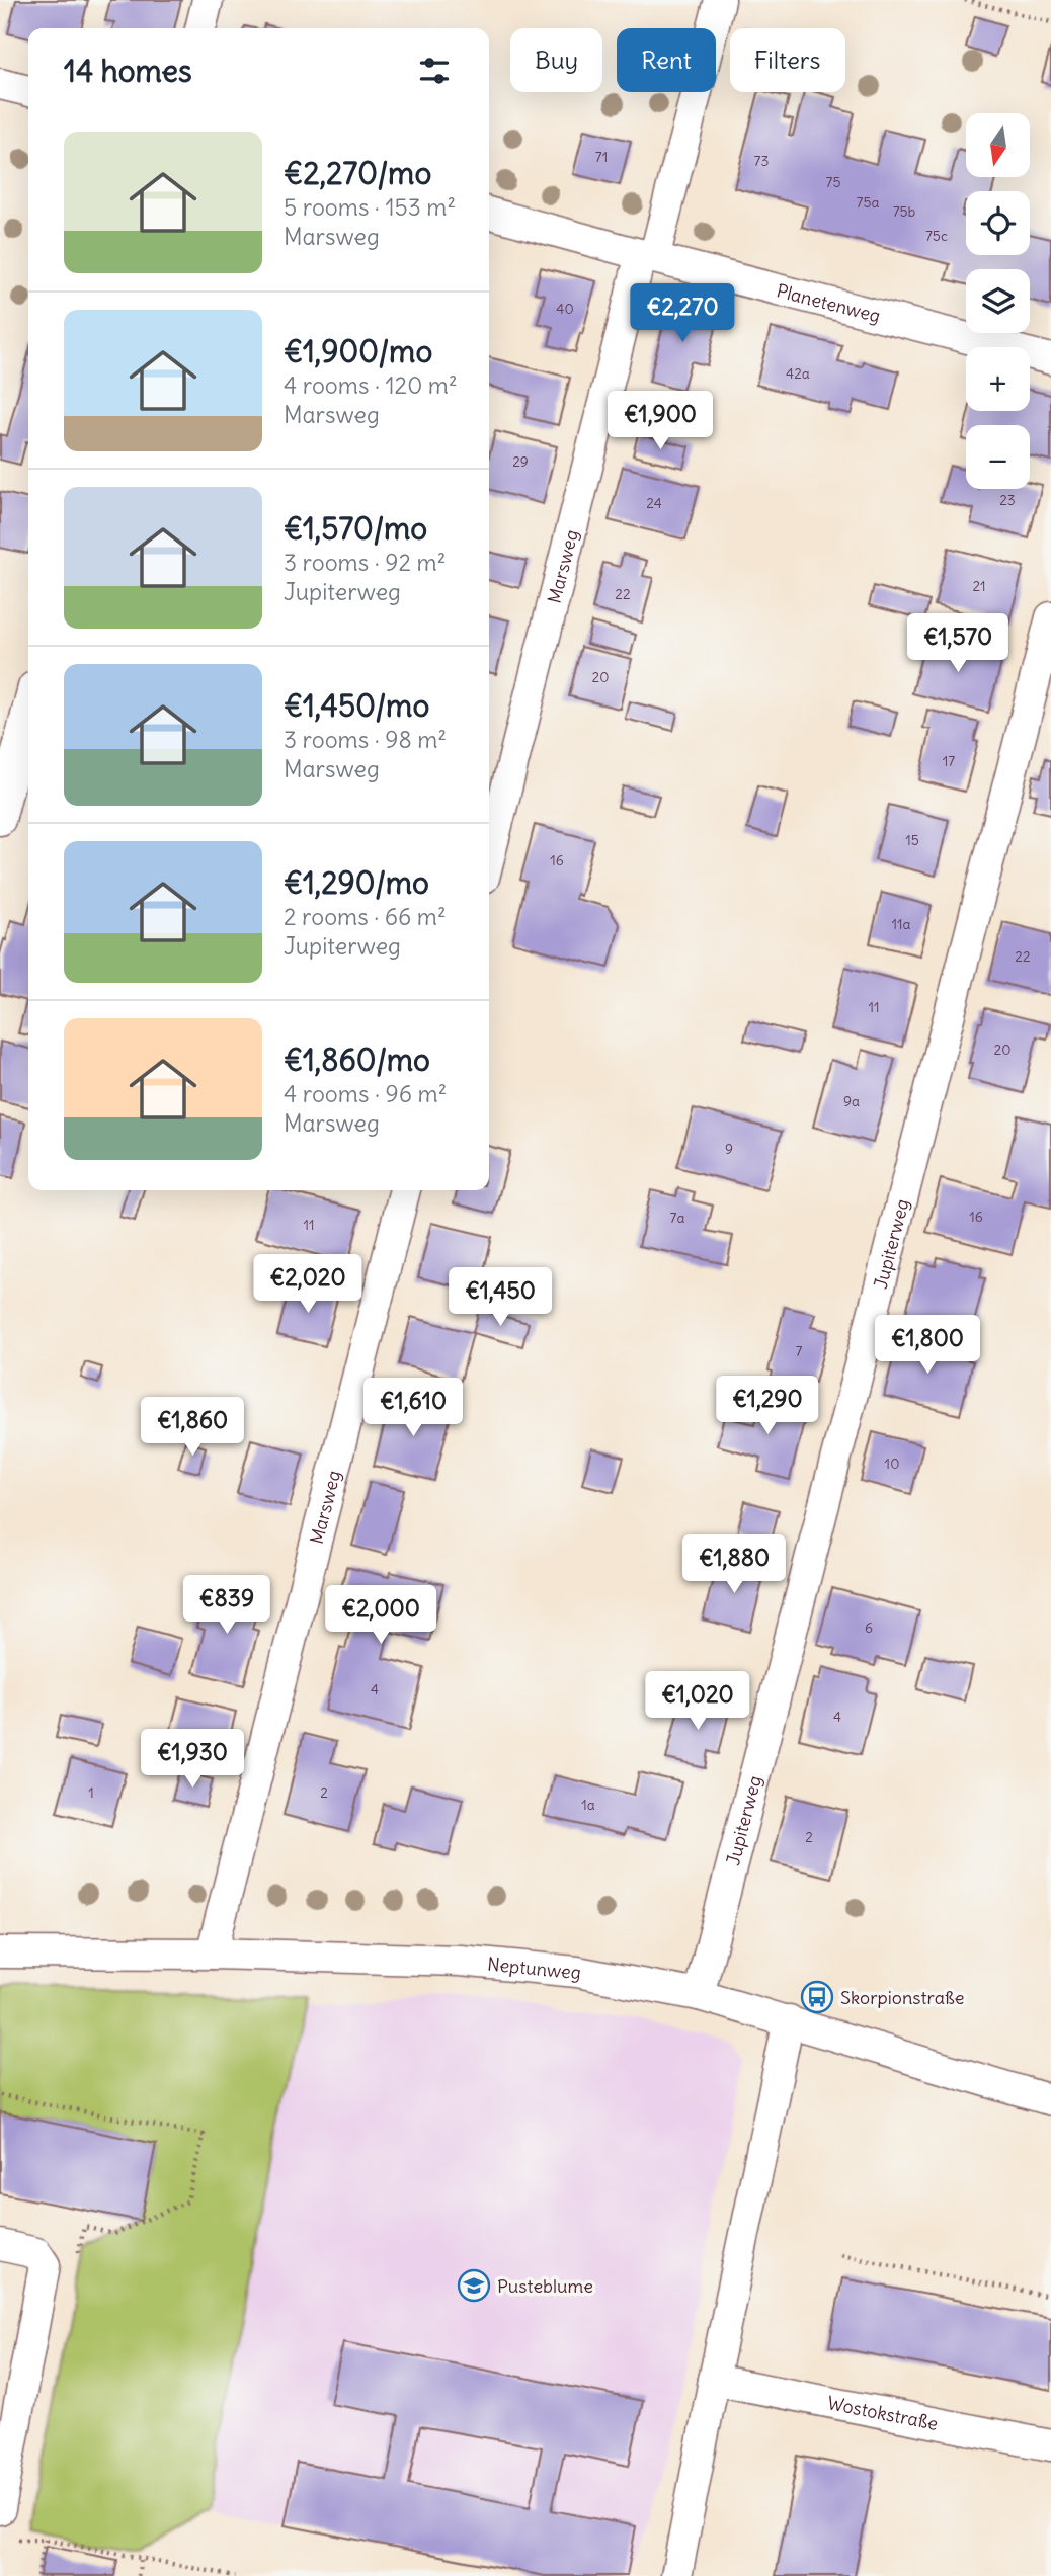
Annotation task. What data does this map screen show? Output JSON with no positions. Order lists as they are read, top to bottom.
{
  "streets": {
    "street": [
      "Planetenweg",
      "Marsweg",
      "Jupiterweg",
      "Neptunweg",
      "Wostokstraße"
    ]
  },
  "crossings": [
    ["Planetenweg", "Marsweg"],
    ["Marsweg", "Neptunweg"],
    ["Jupiterweg", "Neptunweg"]
  ],
  "places": {
    "bus stop": ["Skorpionstraße"],
    "school or university": ["Pusteblume"]
  },
  "house_numbers": [
    "71",
    "73",
    "75",
    "75a",
    "75b",
    "75c",
    "40",
    "42a",
    "29",
    "23",
    "24",
    "21",
    "22",
    "20",
    "17",
    "15",
    "16",
    "11a",
    "22",
    "11",
    "20",
    "9a",
    "9",
    "16",
    "7a",
    "11",
    "7",
    "10",
    "6",
    "4",
    "4",
    "1",
    "2",
    "1a",
    "2"
  ],
  "north": "bottom",
  "page": {
    "chip": ["Buy", "Rent", "Filters"],
    "heading": "14 homes",
    "map_buttons": ["+", "−"],
    "list": [
      {
        "name": "€2,270/mo",
        "note": "5 rooms · 153 m² · Marsweg"
      },
      {
        "name": "€1,900/mo",
        "note": "4 rooms · 120 m² · Marsweg"
      },
      {
        "name": "€1,570/mo",
        "note": "3 rooms · 92 m² · Jupiterweg"
      },
      {
        "name": "€1,450/mo",
        "note": "3 rooms · 98 m² · Marsweg"
      },
      {
        "name": "€1,290/mo",
        "note": "2 rooms · 66 m² · Jupiterweg"
      },
      {
        "name": "€1,860/mo",
        "note": "4 rooms · 96 m² · Marsweg"
      }
    ],
    "price": [
      "€2,270",
      "€1,900",
      "€1,570",
      "€2,020",
      "€1,450",
      "€1,800",
      "€1,290",
      "€1,610",
      "€1,860",
      "€1,880",
      "€839",
      "€2,000",
      "€1,020",
      "€1,930"
    ]
  }
}
